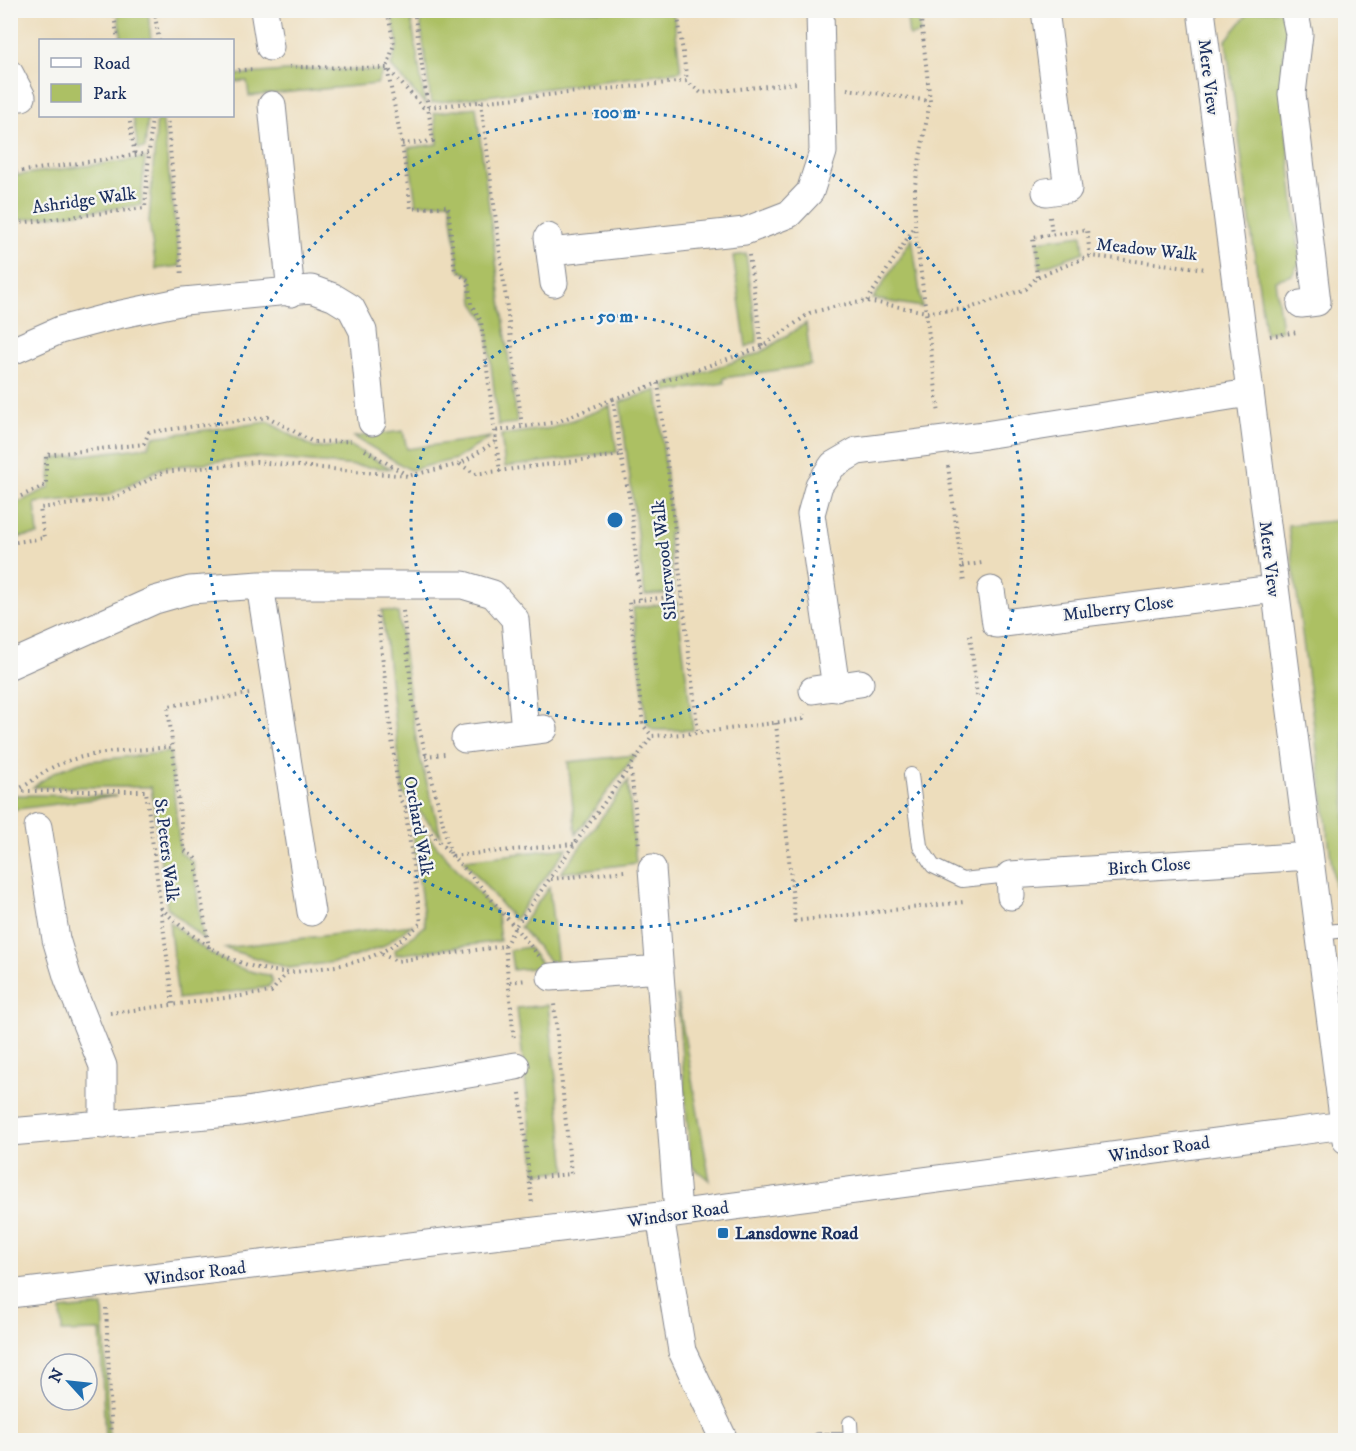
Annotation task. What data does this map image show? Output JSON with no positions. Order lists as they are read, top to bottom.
{
  "streets": {
    "street": [
      "Mere View",
      "Mulberry Close",
      "Birch Close",
      "Windsor Road"
    ],
    "path": [
      "Ashridge Walk",
      "Meadow Walk",
      "Silverwood Walk",
      "Orchard Walk",
      "St Peters Walk"
    ]
  },
  "crossings": [
    ["Mere View", "Meadow Walk"],
    ["Mere View", "Mulberry Close"],
    ["Mere View", "Birch Close"],
    ["Mere View", "Windsor Road"],
    ["Meadow Walk", "Silverwood Walk"],
    ["Orchard Walk", "St Peters Walk"]
  ],
  "places": {
    "transit": ["Lansdowne Road"]
  },
  "legend": ["Road", "Park"],
  "north": "top left",
  "rings": ["100 m", "50 m"]
}
